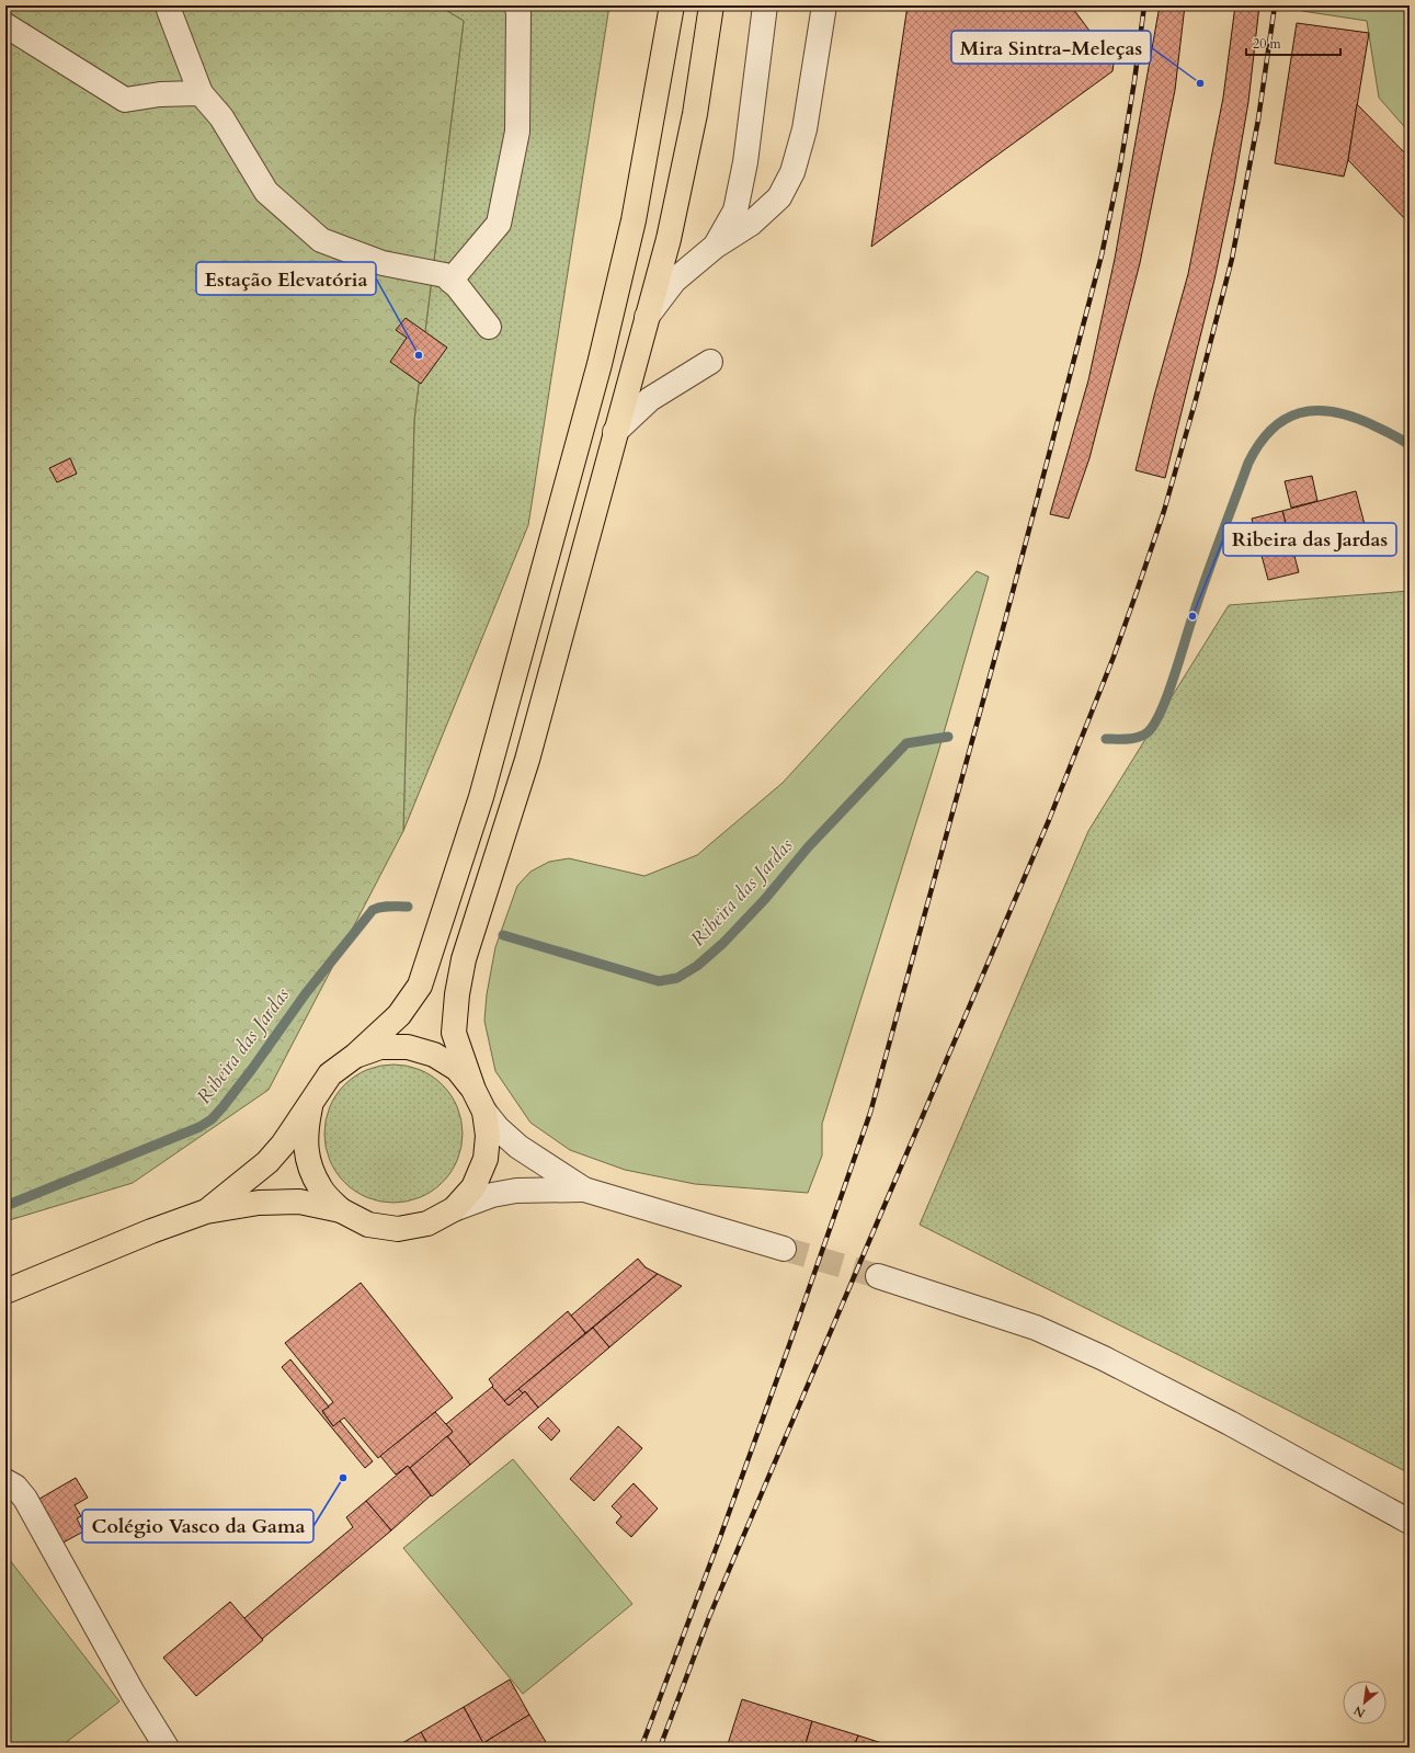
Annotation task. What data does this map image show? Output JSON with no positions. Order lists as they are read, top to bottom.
{
  "water": ["Ribeira das Jardas"],
  "places": [
    "Mira Sintra-Meleças",
    "Estação Elevatória",
    "Ribeira das Jardas",
    "Colégio Vasco da Gama"
  ],
  "scale_bar": "20 m",
  "north": "bottom left"
}
